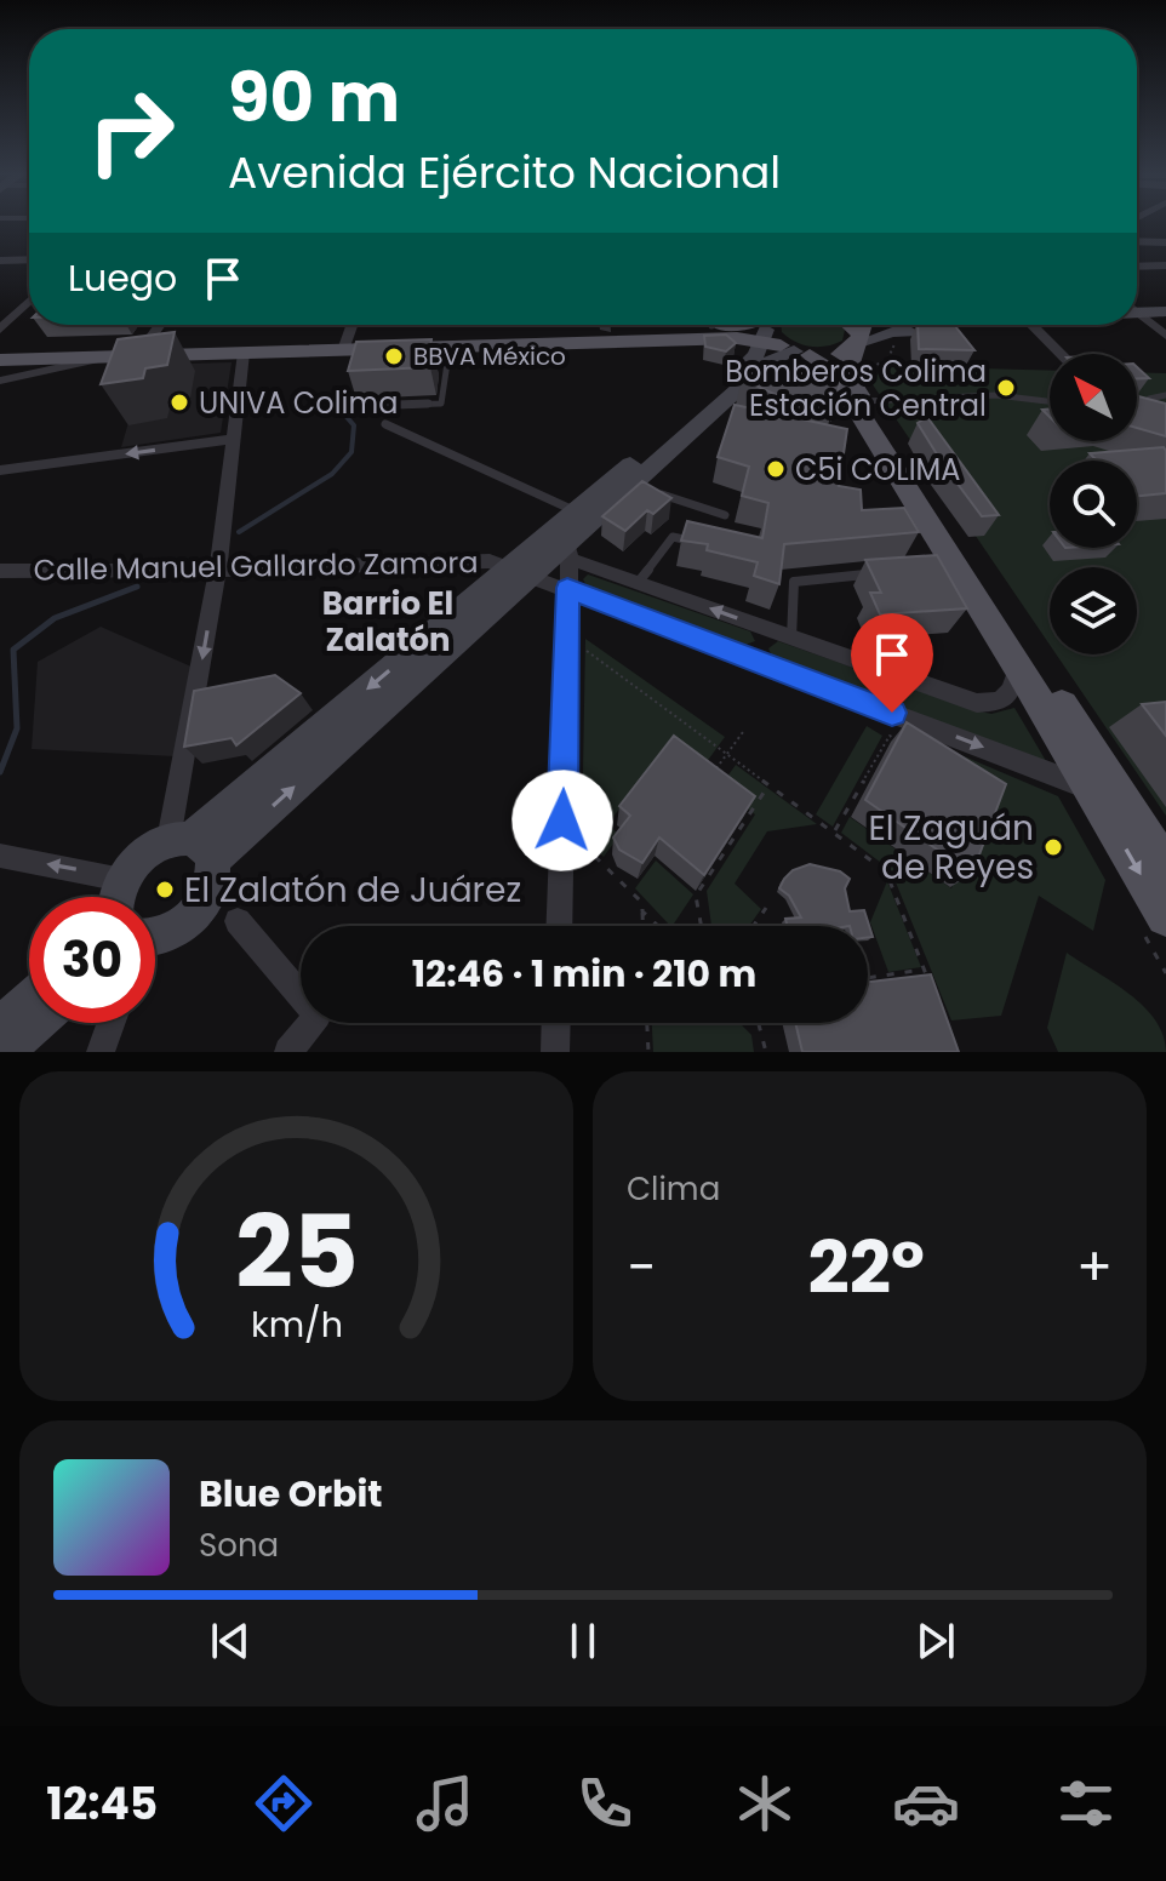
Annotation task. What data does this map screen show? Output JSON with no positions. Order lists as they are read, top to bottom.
{
  "streets": {
    "street": ["Calle Manuel Gallardo Zamora"]
  },
  "districts": ["Barrio El Zalatón"],
  "places": [
    "BBVA México",
    "Bomberos Colima Estación Central",
    "UNIVA Colima",
    "C5i COLIMA",
    "El Zaguán de Reyes",
    "El Zalatón de Juárez"
  ],
  "north": "top left",
  "page": {
    "turn": ["90 m", "Avenida Ejército Nacional"],
    "then": "Luego",
    "limit": "30",
    "trip": "12:46 · 1 min · 210 m",
    "tile": "Clima",
    "heat": ["−", "22°", "+"],
    "song": ["Blue Orbit", "Sona"],
    "tabs": "12:45",
    "gauge": ["25", "km/h"]
  }
}
